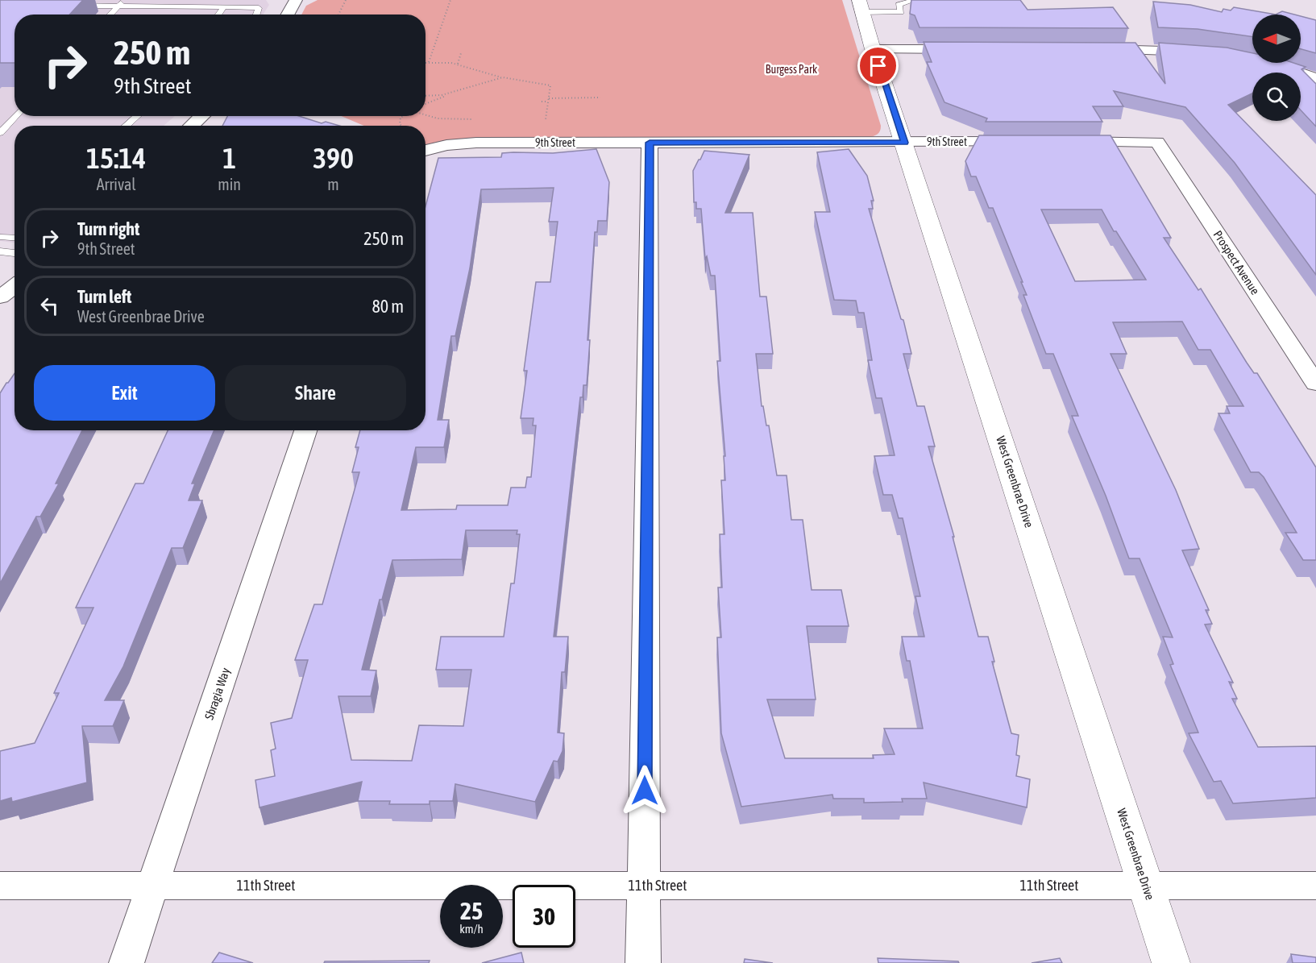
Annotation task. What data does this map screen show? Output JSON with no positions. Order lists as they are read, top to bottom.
{
  "streets": {
    "street": [
      "9th Street",
      "Prospect Avenue",
      "West Greenbrae Drive",
      "Sbragia Way",
      "11th Street"
    ]
  },
  "crossings": [
    ["9th Street", "West Greenbrae Drive"],
    ["West Greenbrae Drive", "11th Street"],
    ["Sbragia Way", "11th Street"]
  ],
  "parks": ["Burgess Park"],
  "north": "left",
  "page": {
    "turn": ["250 m", "9th Street"],
    "eta": [
      "15:14",
      "Arrival",
      "1",
      "min",
      "390",
      "m"
    ],
    "list": [
      {
        "name": "Turn right",
        "note": "9th Street",
        "value": "250 m"
      },
      {
        "name": "Turn left",
        "note": "West Greenbrae Drive",
        "value": "80 m"
      }
    ],
    "buttons": ["Exit", "Share"],
    "speed": "25 km/h",
    "limit": "30"
  }
}
